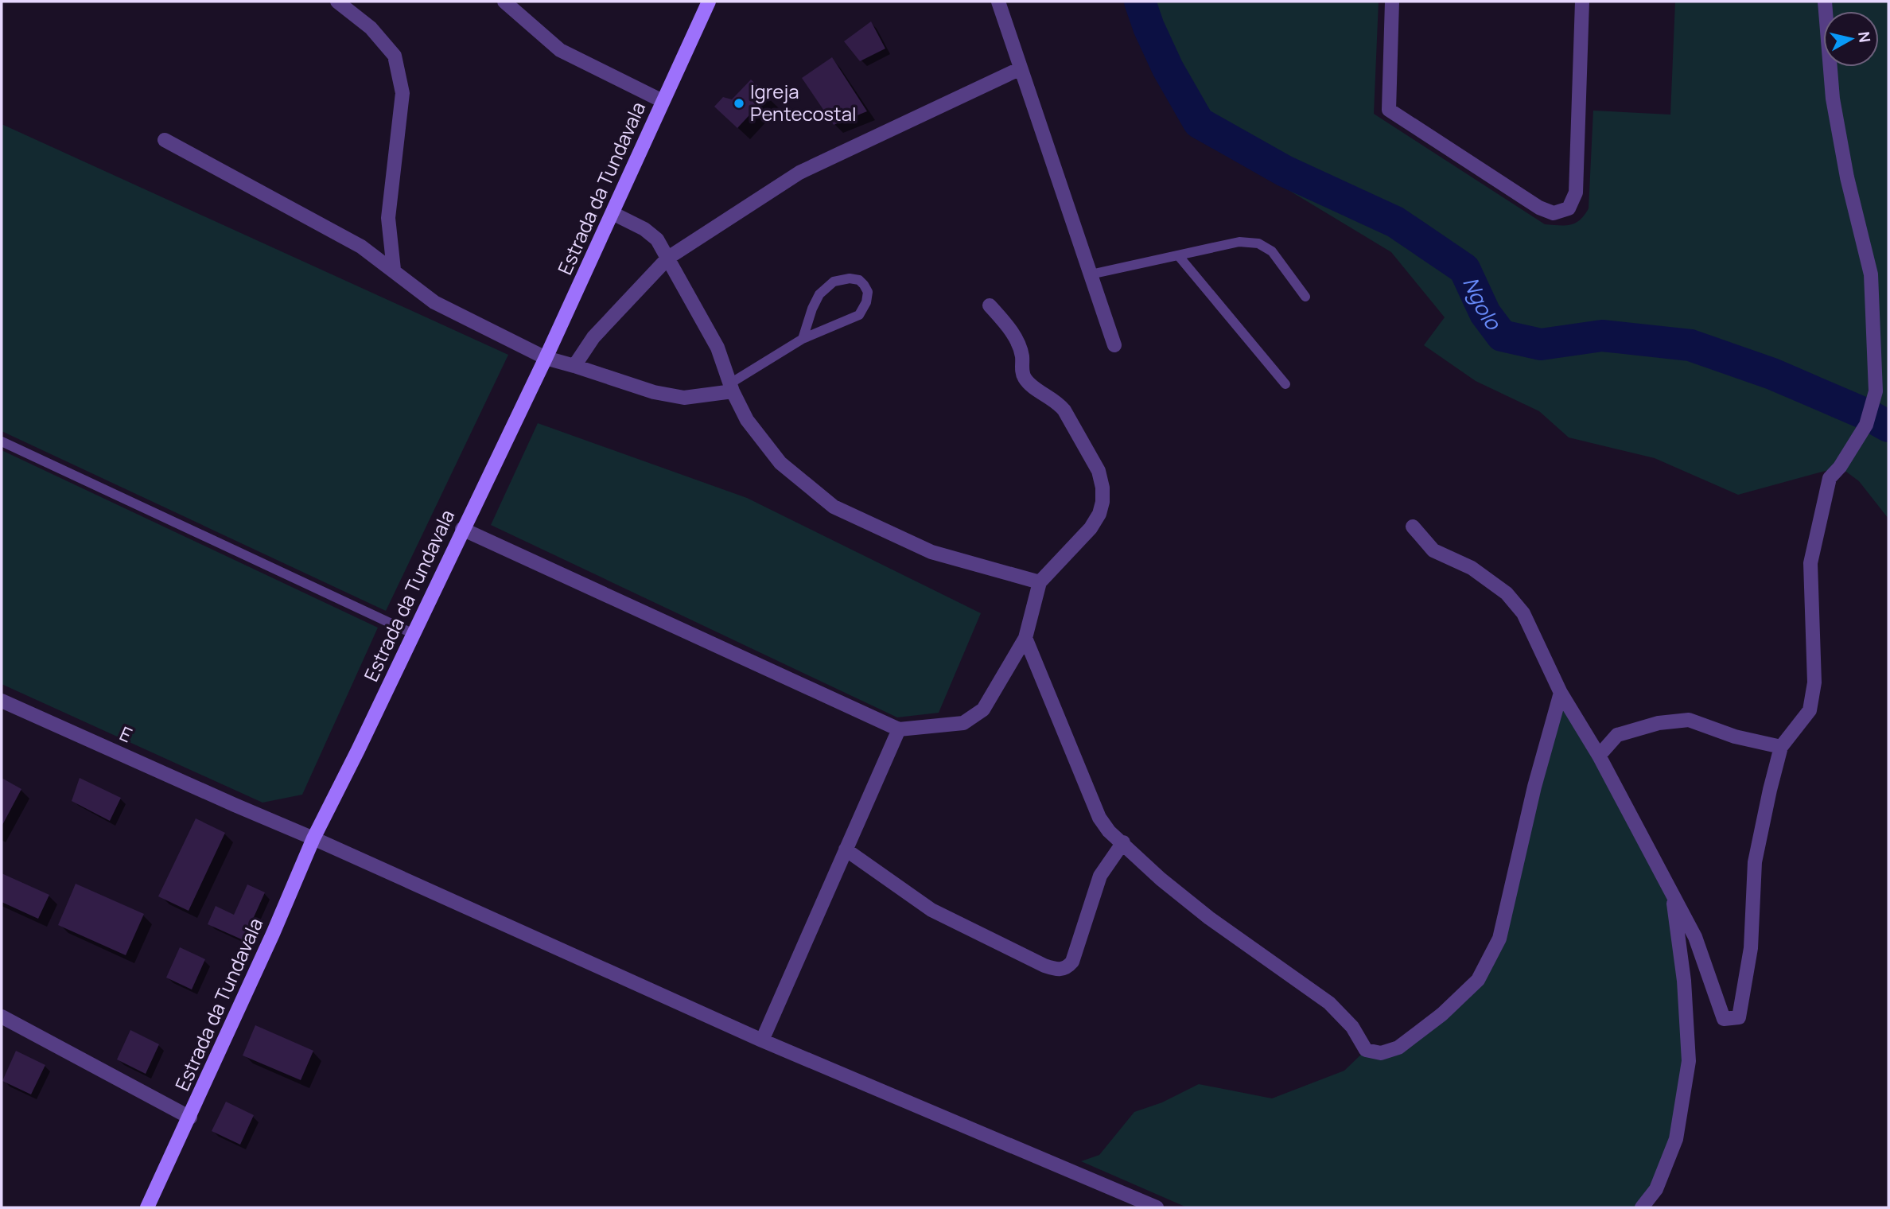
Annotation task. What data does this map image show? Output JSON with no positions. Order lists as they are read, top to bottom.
{
  "streets": {
    "main road": ["Estrada da Tundavala"],
    "street": ["E"]
  },
  "crossings": [
    ["Estrada da Tundavala", "E"]
  ],
  "water": ["Ngolo"],
  "places": ["Igreja Pentecostal"],
  "north": "right"
}
